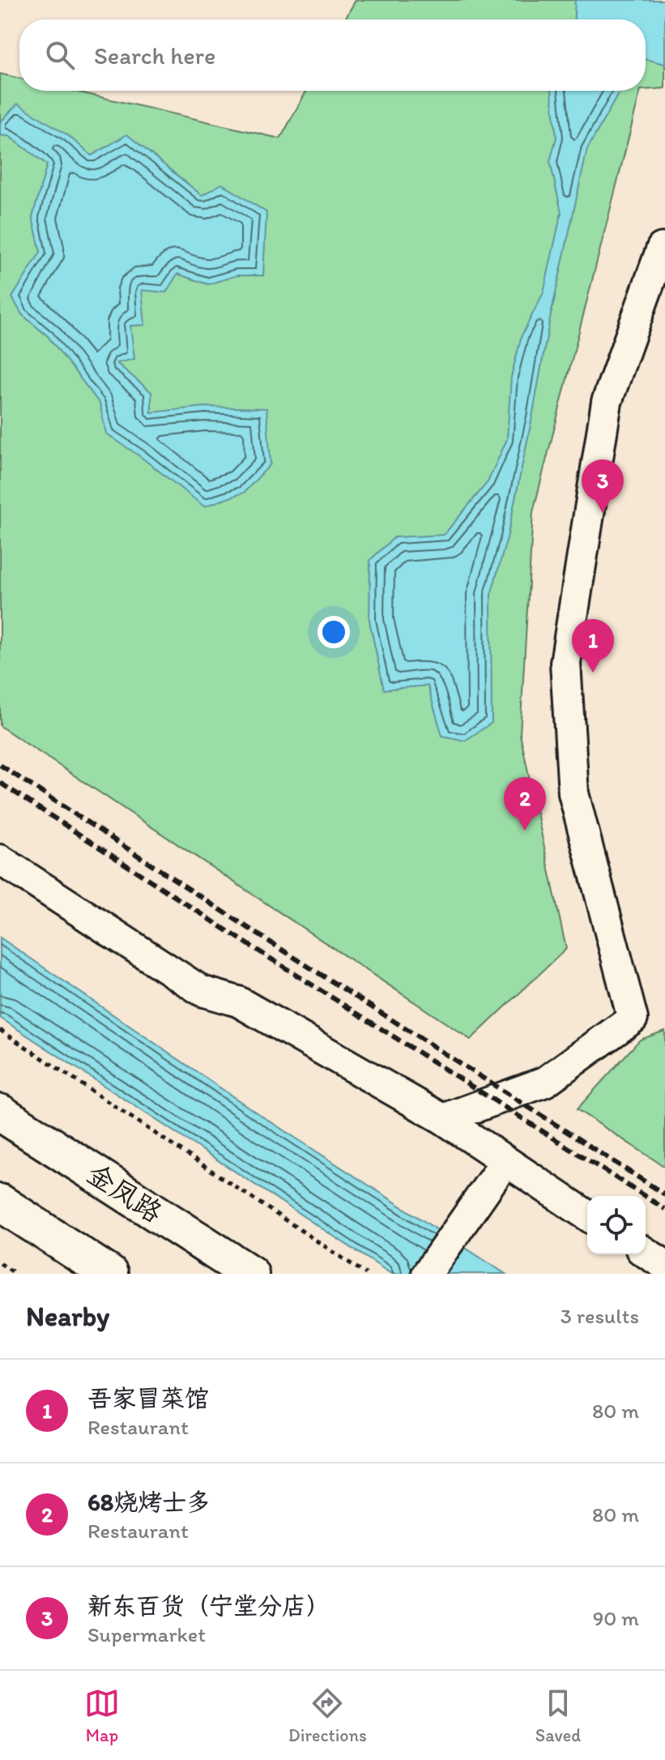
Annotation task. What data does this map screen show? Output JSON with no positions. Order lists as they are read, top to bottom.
{
  "streets": {
    "highway": ["金凤路"]
  },
  "page": {
    "search": "Search here",
    "pins": ["3", "1", "2"],
    "heading": ["Nearby", "3 results"],
    "list": [
      {
        "mark": "1",
        "name": "吾家冒菜馆",
        "note": "Restaurant",
        "value": "80 m"
      },
      {
        "mark": "2",
        "name": "68烧烤士多",
        "note": "Restaurant",
        "value": "80 m"
      },
      {
        "mark": "3",
        "name": "新东百货（宁堂分店）",
        "note": "Supermarket",
        "value": "90 m"
      }
    ],
    "nav": ["Map", "Directions", "Saved"]
  }
}
